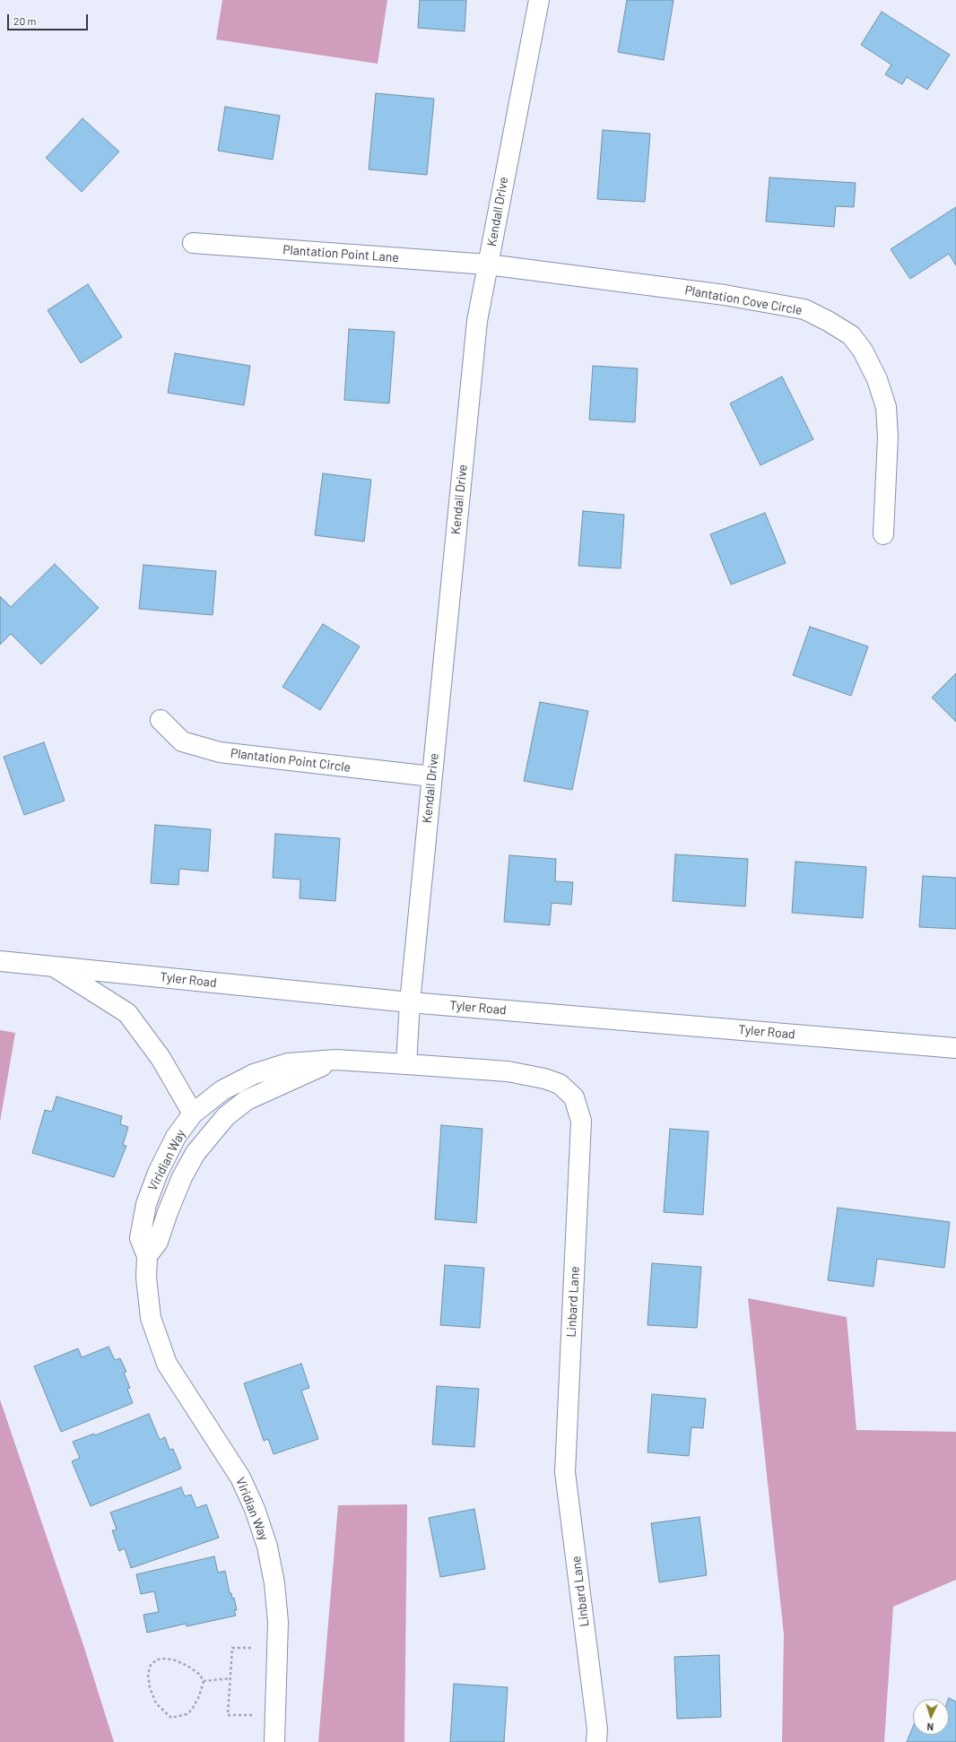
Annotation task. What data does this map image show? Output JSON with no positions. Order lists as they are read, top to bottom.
{
  "streets": {
    "street": [
      "Kendall Drive",
      "Plantation Point Lane",
      "Plantation Cove Circle",
      "Plantation Point Circle",
      "Tyler Road",
      "Viridian Way",
      "Linbard Lane"
    ]
  },
  "crossings": [
    ["Kendall Drive", "Plantation Point Lane"],
    ["Kendall Drive", "Plantation Cove Circle"],
    ["Kendall Drive", "Plantation Point Circle"],
    ["Kendall Drive", "Tyler Road"],
    ["Plantation Point Lane", "Plantation Cove Circle"],
    ["Viridian Way", "Linbard Lane"]
  ],
  "scale_bar": "20 m",
  "north": "bottom"
}
